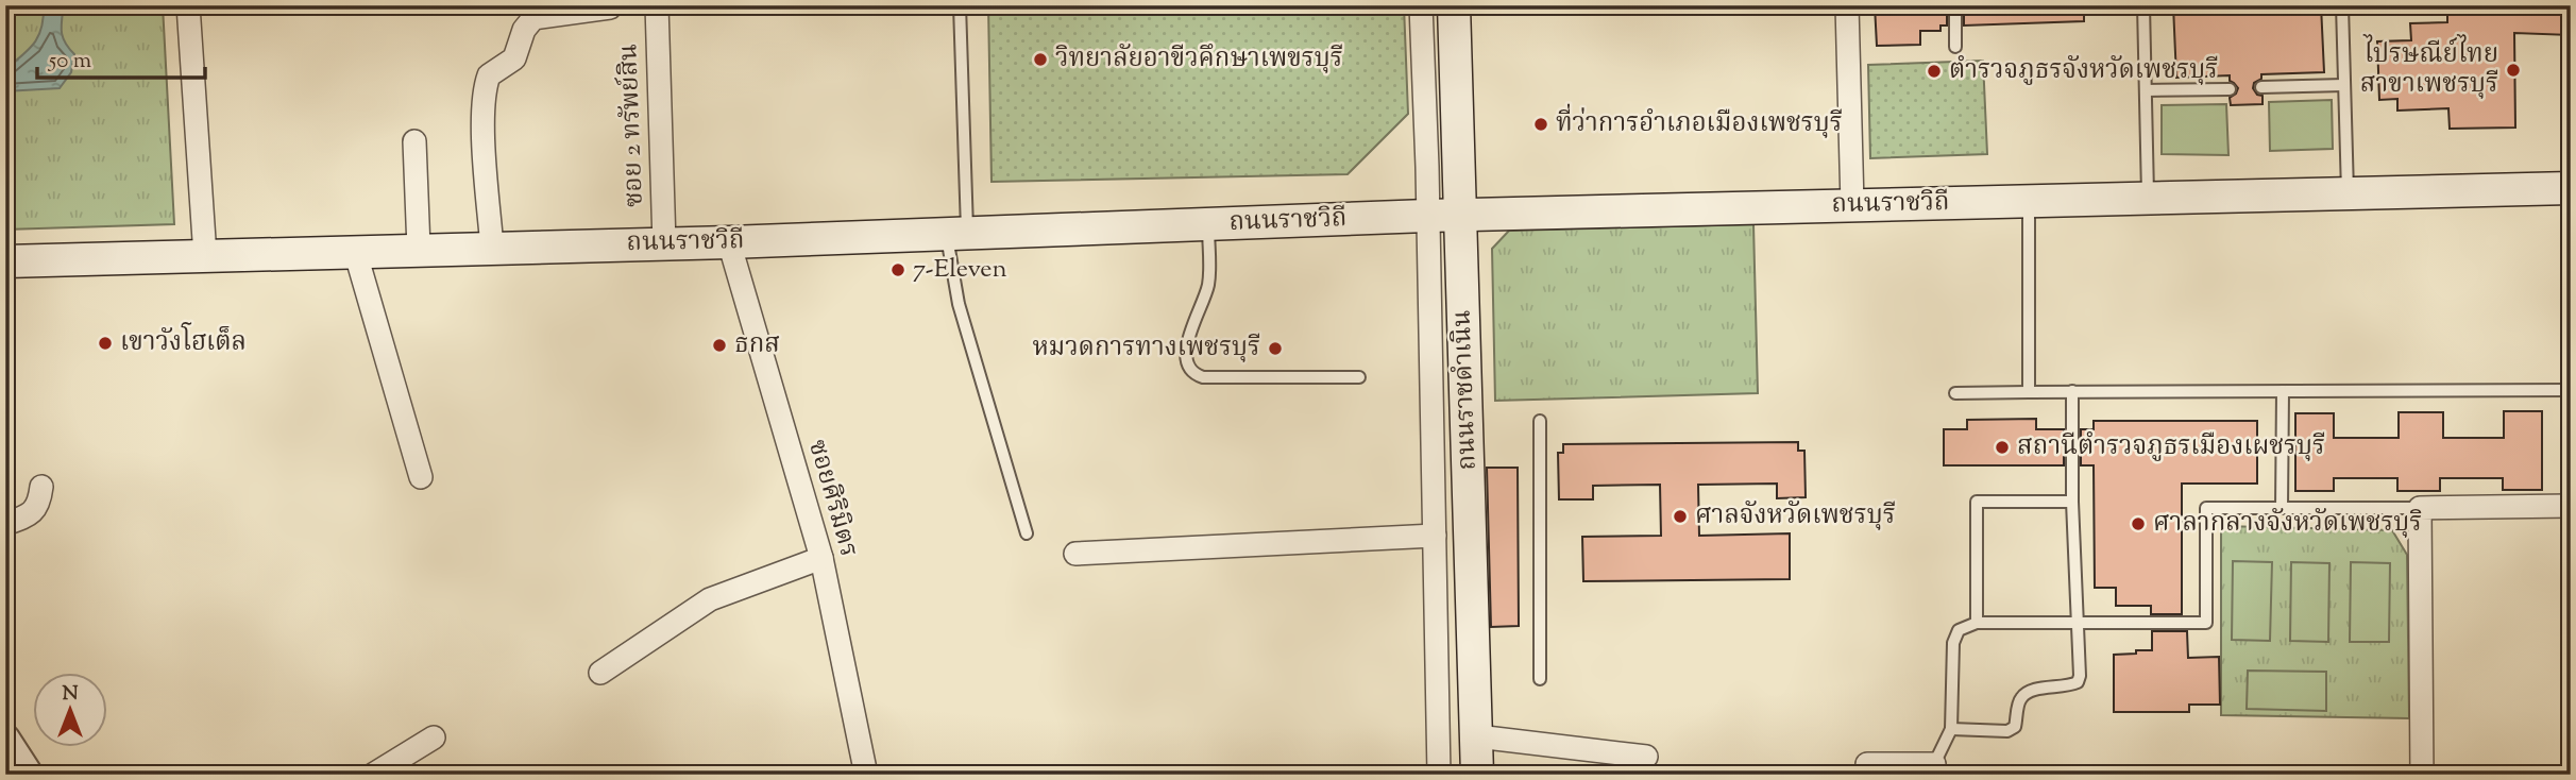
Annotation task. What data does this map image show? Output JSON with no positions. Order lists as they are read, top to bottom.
{
  "streets": {
    "main road": ["ถนนราชวิถี", "ถนนราชดำเนิน"],
    "street": ["ซอย 2 ทรัพย์สิน", "ซอยศิริมิตร"]
  },
  "crossings": [
    ["ซอย 2 ทรัพย์สิน", "ถนนราชวิถี"],
    ["ถนนราชวิถี", "ถนนราชดำเนิน"],
    ["ถนนราชวิถี", "ซอยศิริมิตร"]
  ],
  "places": [
    "วิทยาลัยอาขีวคึกษาเพขรบุรี",
    "ไปรษณีย์ไทย สาขาเพชรบุรี",
    "ตำรวจภูธรจังหวัดเพชรบุรี",
    "ที่ว่าการอำเภอเมืองเพชรบุรี",
    "7-Eleven",
    "เขาวังโฮเต็ล",
    "ธกส",
    "หมวดการทางเพชรบุรี",
    "สถานีตำรวจภูธรเมืองเผชรบุรี",
    "ศาลจังหวัดเพชรบุรี",
    "ศาลากลางจังหวัดเพชรบุริ"
  ],
  "scale_bar": "50 m",
  "north": "top"
}
